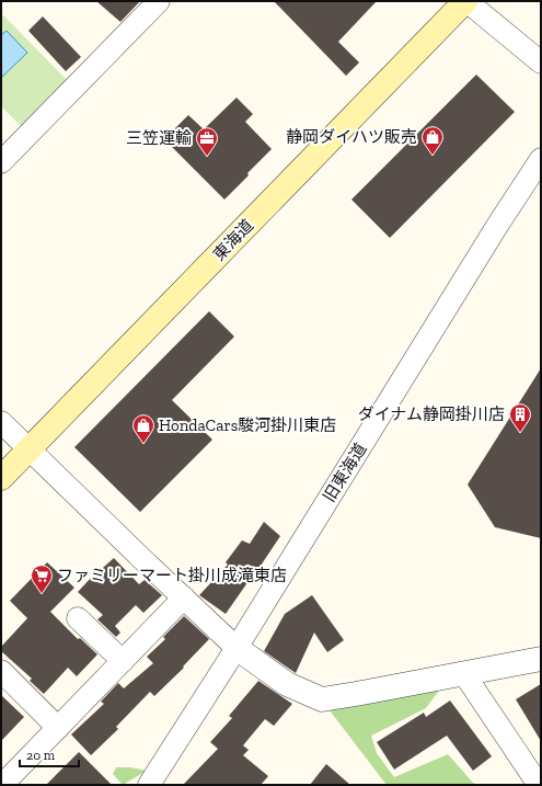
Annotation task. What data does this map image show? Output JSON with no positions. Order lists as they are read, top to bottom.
{
  "streets": {
    "main road": ["東海道"],
    "street": ["旧東海道"]
  },
  "places": {
    "shop": ["静岡ダイハツ販売", "HondaCars駿河掛川東店"],
    "office": ["三笠運輸"],
    "building": ["ダイナム静岡掛川店"],
    "supermarket": ["ファミリーマート掛川成滝東店"]
  },
  "scale_bar": "20 m"
}
